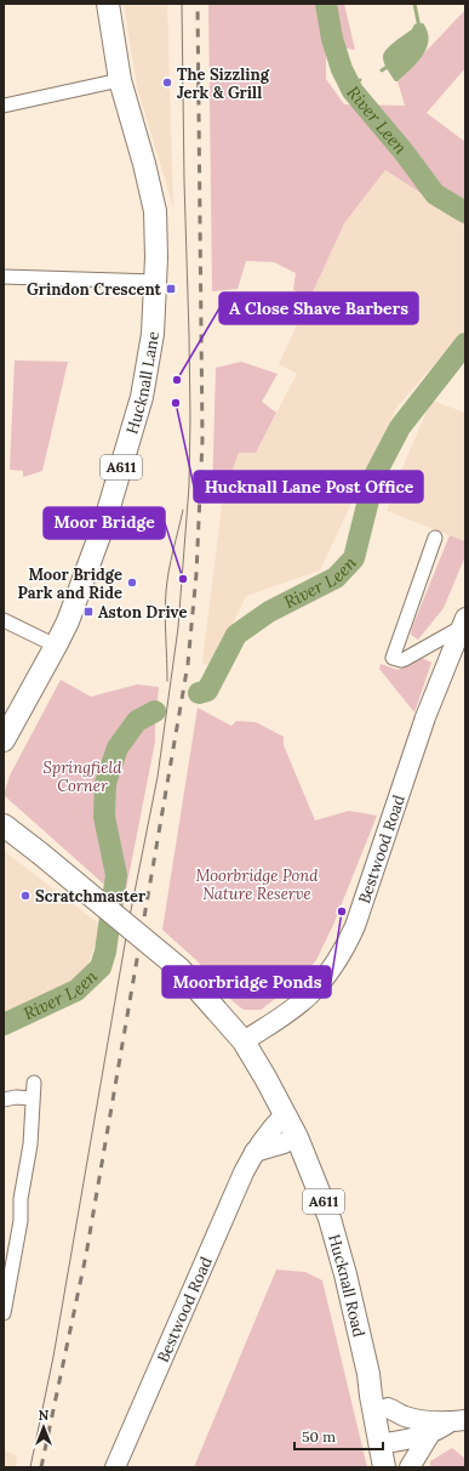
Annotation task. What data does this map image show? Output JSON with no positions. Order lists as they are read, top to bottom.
{
  "streets": {
    "main road": ["Hucknall Lane", "A611", "Hucknall Road"],
    "street": ["Bestwood Road"]
  },
  "crossings": [
    ["A611", "Bestwood Road"],
    ["A611", "Hucknall Road"],
    ["Bestwood Road", "Hucknall Road"]
  ],
  "water": ["River Leen"],
  "parks": ["Springfield Corner", "Moorbridge Pond Nature Reserve"],
  "places": {
    "other": [
      "The Sizzling Jerk & Grill",
      "A Close Shave Barbers",
      "Hucknall Lane Post Office",
      "Moor Bridge",
      "Moor Bridge Park and Ride",
      "Scratchmaster",
      "Moorbridge Ponds"
    ],
    "transit": ["Grindon Crescent", "Aston Drive"]
  },
  "scale_bar": "50 m",
  "north": "top"
}
